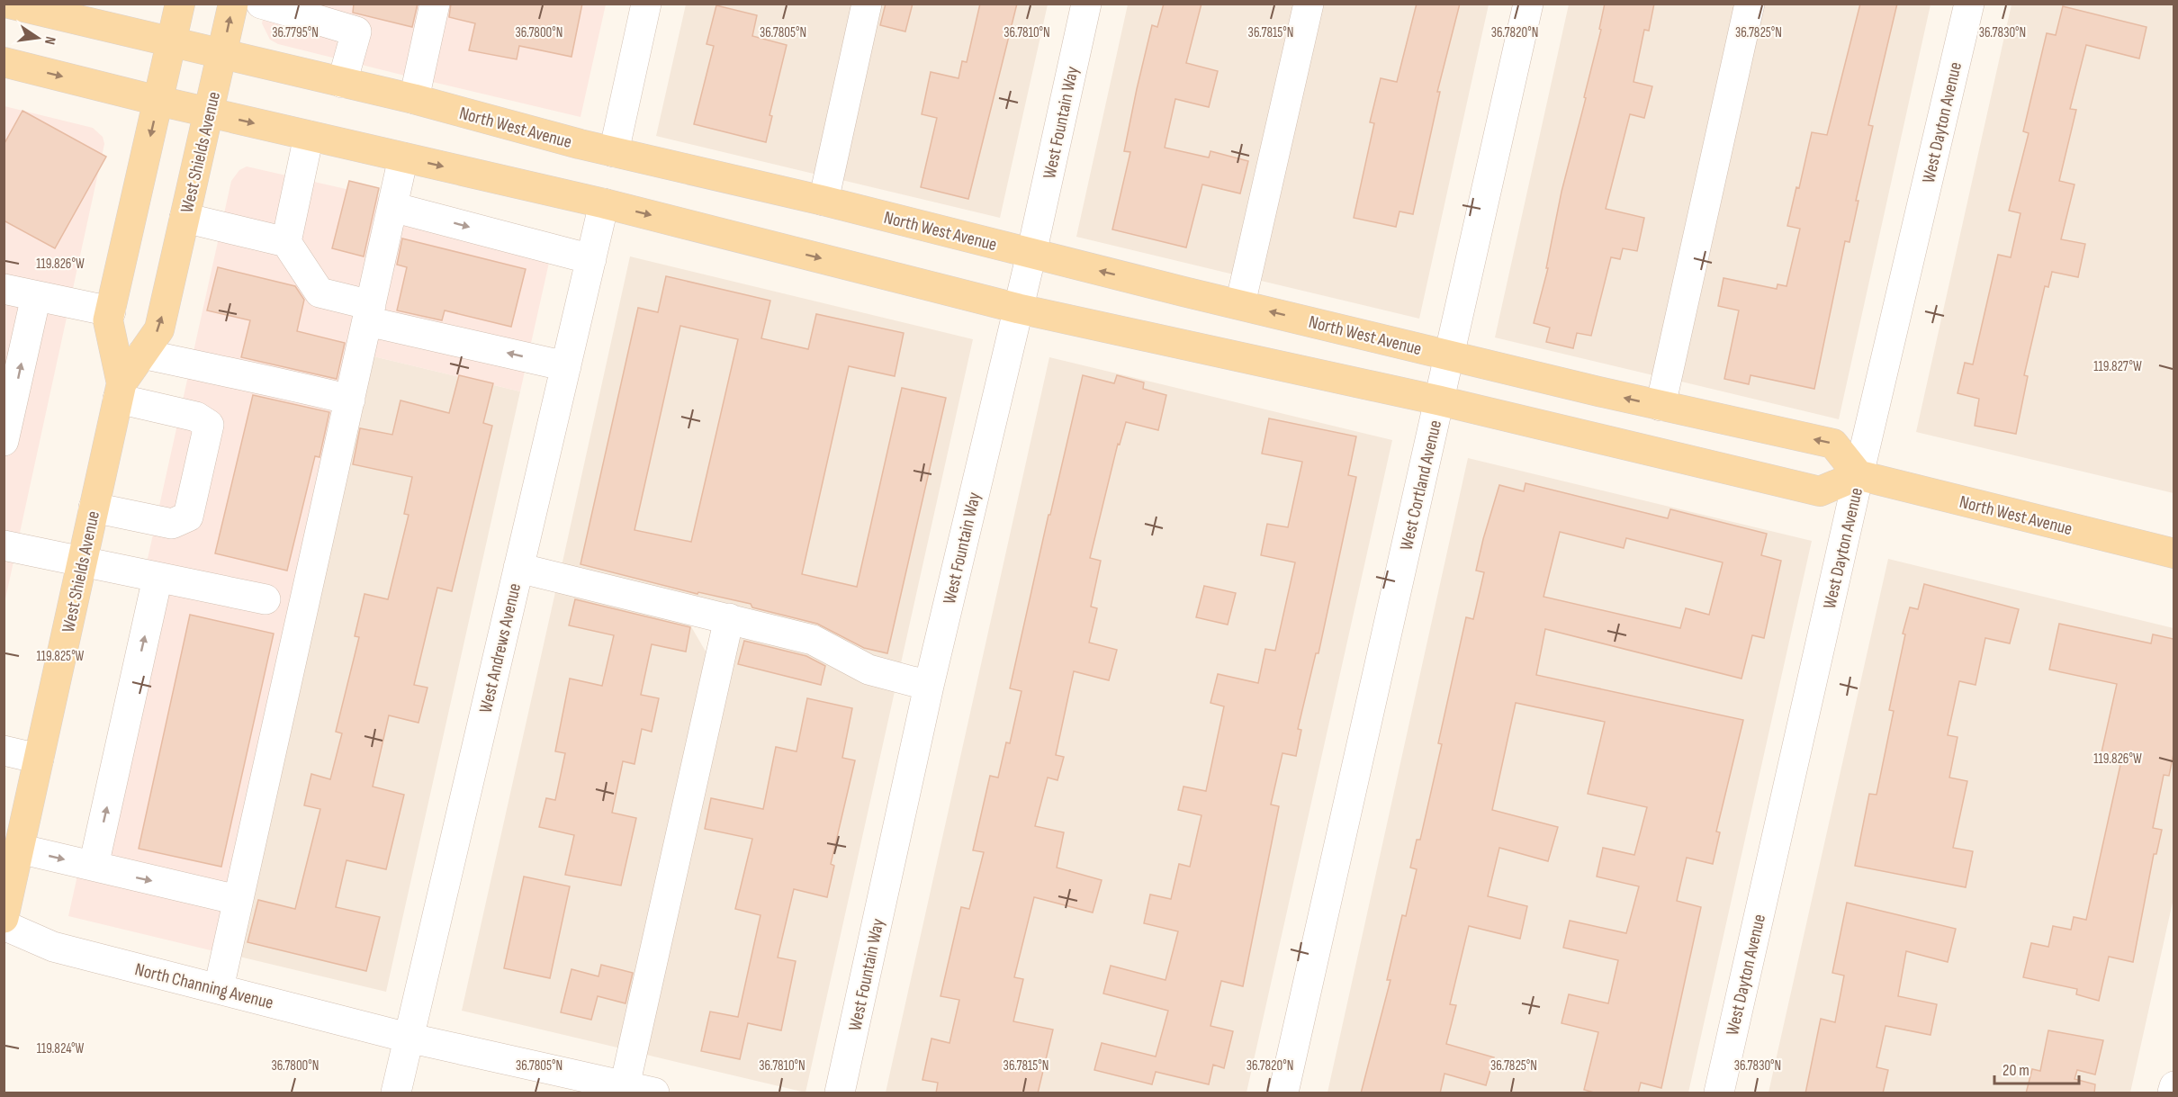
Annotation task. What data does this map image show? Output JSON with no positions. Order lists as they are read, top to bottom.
{
  "streets": {
    "main road": ["North West Avenue", "West Shields Avenue"],
    "street": [
      "West Fountain Way",
      "West Dayton Avenue",
      "West Cortland Avenue",
      "West Andrews Avenue",
      "North Channing Avenue"
    ]
  },
  "crossings": [
    ["West Fountain Way", "North West Avenue"],
    ["West Dayton Avenue", "North West Avenue"],
    ["North West Avenue", "West Shields Avenue"],
    ["North West Avenue", "West Cortland Avenue"],
    ["West Andrews Avenue", "North Channing Avenue"]
  ],
  "scale_bar": "20 m",
  "north": "right",
  "coordinates": [
    "36.7795°N",
    "36.7800°N",
    "36.7805°N",
    "36.7810°N",
    "36.7815°N",
    "36.7820°N",
    "36.7825°N",
    "36.7830°N",
    "119.826°W",
    "119.827°W",
    "119.825°W",
    "119.824°W"
  ]
}
